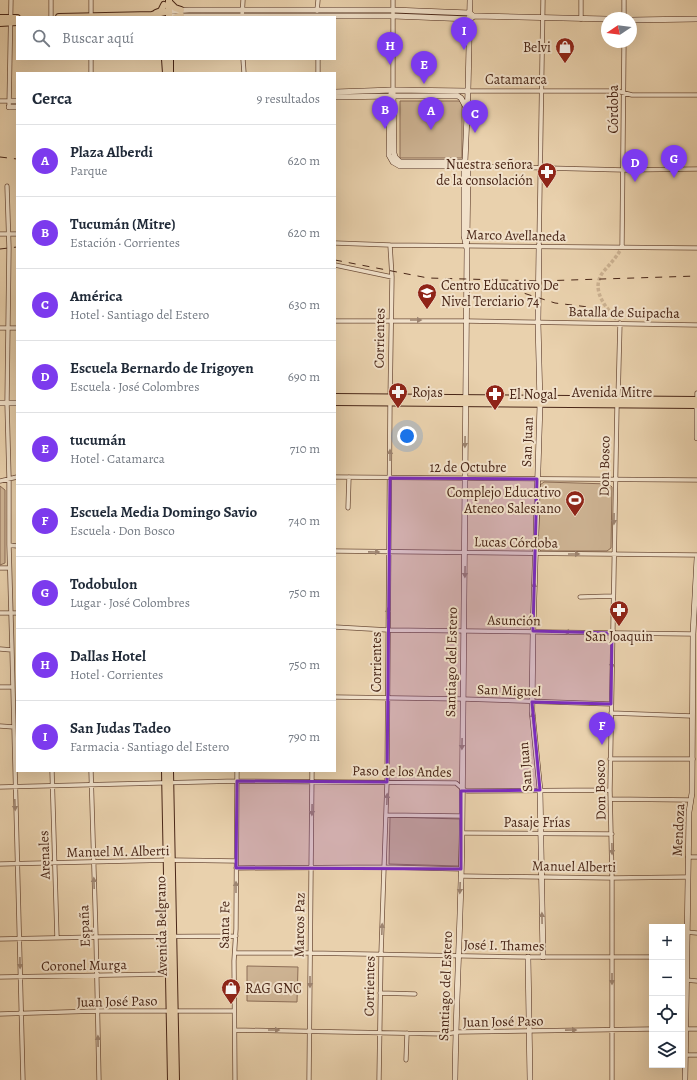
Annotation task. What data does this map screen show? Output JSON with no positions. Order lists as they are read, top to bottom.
{
  "streets": {
    "main road": ["Avenida Mitre", "Avenida Belgrano"],
    "street": [
      "Catamarca",
      "Córdoba",
      "Marco Avellaneda",
      "Batalla de Suipacha",
      "Corrientes",
      "San Juan",
      "Don Bosco",
      "12 de Octubre",
      "Lucas Córdoba",
      "Asunción",
      "Santiago del Estero",
      "San Miguel",
      "Paso de los Andes",
      "Pasaje Frías",
      "Mendoza",
      "Manuel M. Alberti",
      "Arenales",
      "Manuel Alberti",
      "Santa Fe",
      "Marcos Paz",
      "España",
      "José I. Thames",
      "Coronel Murga",
      "Juan José Paso"
    ]
  },
  "crossings": [
    ["Catamarca", "Córdoba"],
    ["Catamarca", "San Juan"],
    ["Catamarca", "Santiago del Estero"],
    ["Córdoba", "Marco Avellaneda"],
    ["Marco Avellaneda", "Corrientes"],
    ["Marco Avellaneda", "San Juan"],
    ["Marco Avellaneda", "Santiago del Estero"],
    ["Batalla de Suipacha", "Corrientes"],
    ["Batalla de Suipacha", "San Juan"],
    ["Batalla de Suipacha", "Santiago del Estero"],
    ["Corrientes", "Avenida Mitre"],
    ["Corrientes", "12 de Octubre"],
    ["Corrientes", "Lucas Córdoba"],
    ["Corrientes", "Asunción"],
    ["Corrientes", "San Miguel"],
    ["Corrientes", "Paso de los Andes"],
    ["Corrientes", "José I. Thames"],
    ["Corrientes", "Juan José Paso"],
    ["Avenida Mitre", "San Juan"],
    ["Avenida Mitre", "Don Bosco"],
    ["Avenida Mitre", "Santiago del Estero"],
    ["San Juan", "12 de Octubre"],
    ["San Juan", "Lucas Córdoba"],
    ["San Juan", "Asunción"],
    ["San Juan", "San Miguel"],
    ["San Juan", "Paso de los Andes"],
    ["San Juan", "Pasaje Frías"],
    ["San Juan", "Manuel Alberti"],
    ["San Juan", "José I. Thames"],
    ["Don Bosco", "12 de Octubre"],
    ["Don Bosco", "Lucas Córdoba"],
    ["Don Bosco", "Asunción"],
    ["Don Bosco", "San Miguel"],
    ["Don Bosco", "Paso de los Andes"],
    ["Don Bosco", "Pasaje Frías"],
    ["Don Bosco", "Manuel Alberti"],
    ["Don Bosco", "José I. Thames"],
    ["Don Bosco", "Juan José Paso"],
    ["12 de Octubre", "Santiago del Estero"],
    ["Lucas Córdoba", "Santiago del Estero"],
    ["Lucas Córdoba", "Mendoza"],
    ["Asunción", "Santiago del Estero"],
    ["Asunción", "Mendoza"],
    ["Santiago del Estero", "San Miguel"],
    ["Santiago del Estero", "Paso de los Andes"],
    ["Santiago del Estero", "Pasaje Frías"],
    ["Santiago del Estero", "Manuel Alberti"],
    ["Santiago del Estero", "José I. Thames"],
    ["Santiago del Estero", "Juan José Paso"],
    ["Paso de los Andes", "Arenales"],
    ["Paso de los Andes", "Santa Fe"],
    ["Paso de los Andes", "Marcos Paz"],
    ["Paso de los Andes", "España"],
    ["Paso de los Andes", "Avenida Belgrano"],
    ["Mendoza", "Manuel Alberti"],
    ["Manuel M. Alberti", "Arenales"],
    ["Manuel M. Alberti", "Santa Fe"],
    ["Manuel M. Alberti", "España"],
    ["Manuel M. Alberti", "Avenida Belgrano"],
    ["Santa Fe", "José I. Thames"],
    ["Santa Fe", "Juan José Paso"],
    ["Marcos Paz", "José I. Thames"],
    ["Marcos Paz", "Juan José Paso"],
    ["España", "Coronel Murga"],
    ["España", "Juan José Paso"],
    ["Avenida Belgrano", "Coronel Murga"],
    ["Avenida Belgrano", "Juan José Paso"]
  ],
  "one_way": [
    "Don Bosco",
    "Lucas Córdoba",
    "Marcos Paz",
    "España"
  ],
  "places": {
    "shop": ["Belvi", "RAG GNC"],
    "pharmacy": [
      "Nuestra señora de la consolación",
      "Rojas",
      "El Nogal",
      "San Joaquin"
    ],
    "school or university": ["Centro Educativo De Nivel Terciario 74"],
    "sports": ["Complejo Educativo Ateneo Salesiano"]
  },
  "north": "left",
  "page": {
    "search": "Buscar aquí",
    "pins": [
      "I",
      "H",
      "E",
      "B",
      "A",
      "C",
      "G",
      "D",
      "F"
    ],
    "heading": ["Cerca", "9 resultados"],
    "list": [
      {
        "mark": "A",
        "name": "Plaza Alberdi",
        "note": "Parque",
        "value": "620 m"
      },
      {
        "mark": "B",
        "name": "Tucumán (Mitre)",
        "note": "Estación · Corrientes",
        "value": "620 m"
      },
      {
        "mark": "C",
        "name": "América",
        "note": "Hotel · Santiago del Estero",
        "value": "630 m"
      },
      {
        "mark": "D",
        "name": "Escuela Bernardo de Irigoyen",
        "note": "Escuela · José Colombres",
        "value": "690 m"
      },
      {
        "mark": "E",
        "name": "tucumán",
        "note": "Hotel · Catamarca",
        "value": "710 m"
      },
      {
        "mark": "F",
        "name": "Escuela Media Domingo Savio",
        "note": "Escuela · Don Bosco",
        "value": "740 m"
      },
      {
        "mark": "G",
        "name": "Todobulon",
        "note": "Lugar · José Colombres",
        "value": "750 m"
      },
      {
        "mark": "H",
        "name": "Dallas Hotel",
        "note": "Hotel · Corrientes",
        "value": "750 m"
      },
      {
        "mark": "I",
        "name": "San Judas Tadeo",
        "note": "Farmacia · Santiago del Estero",
        "value": "790 m"
      }
    ],
    "map_buttons": ["+", "−"]
  }
}
